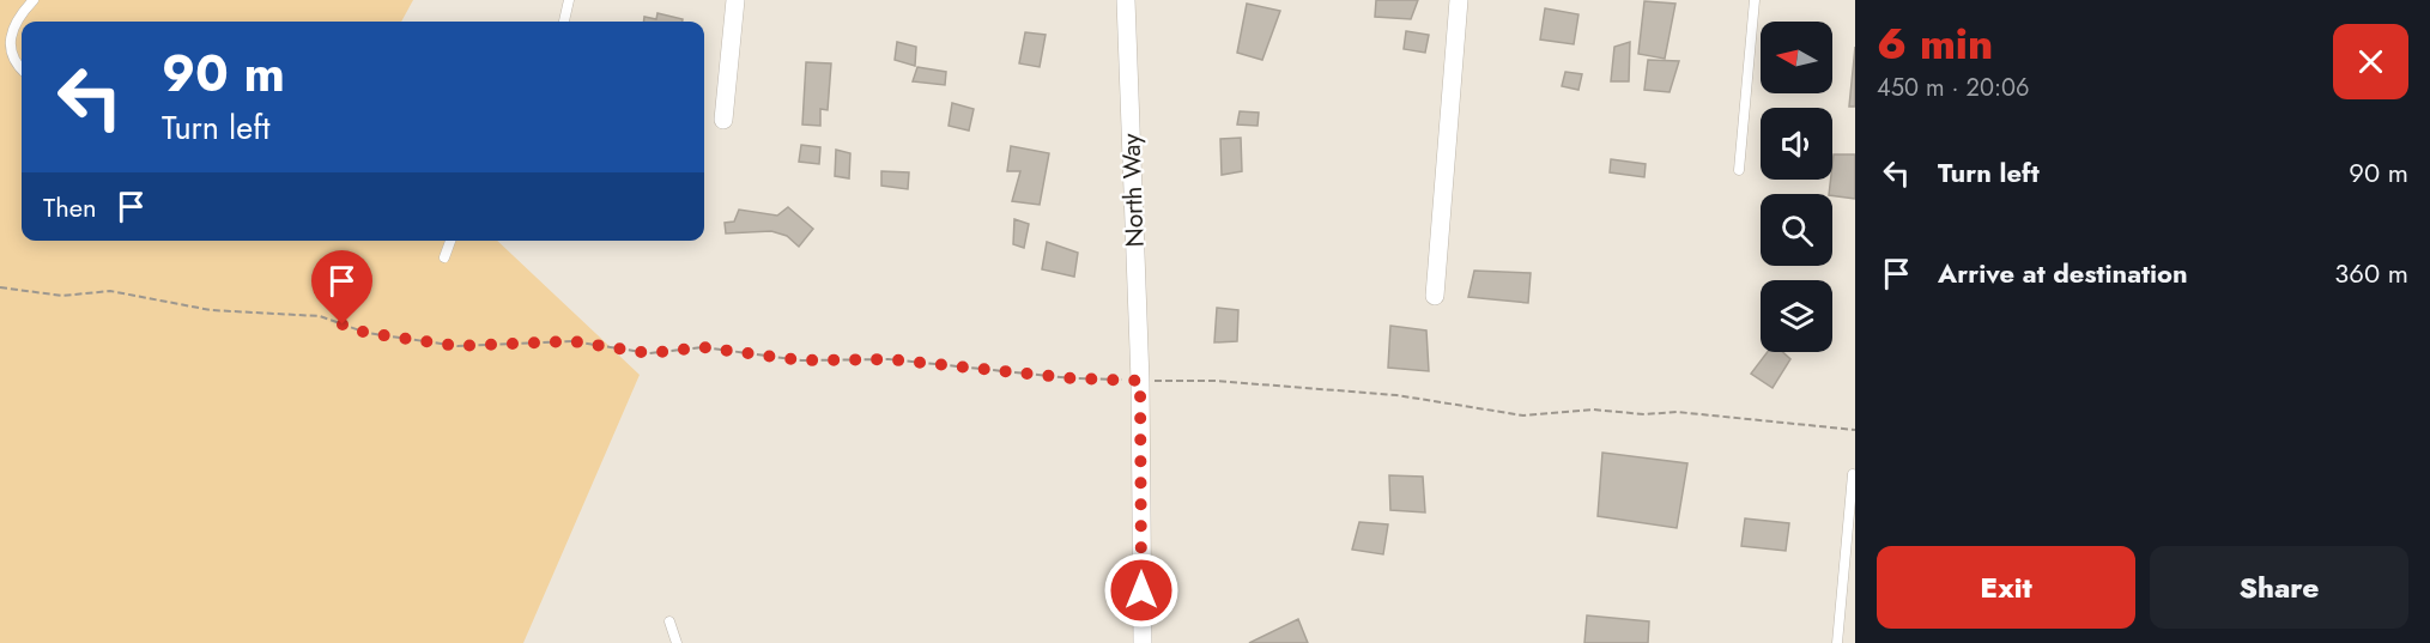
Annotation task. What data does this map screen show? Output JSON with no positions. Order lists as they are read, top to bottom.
{
  "streets": {
    "street": ["North Way"]
  },
  "north": "left",
  "page": {
    "heading": ["6 min", "450 m · 20:06"],
    "turn": ["90 m", "Turn left"],
    "list": [
      {
        "name": "Turn left",
        "value": "90 m"
      },
      {
        "name": "Arrive at destination",
        "value": "360 m"
      }
    ],
    "then": "Then",
    "buttons": ["Exit", "Share"]
  }
}
